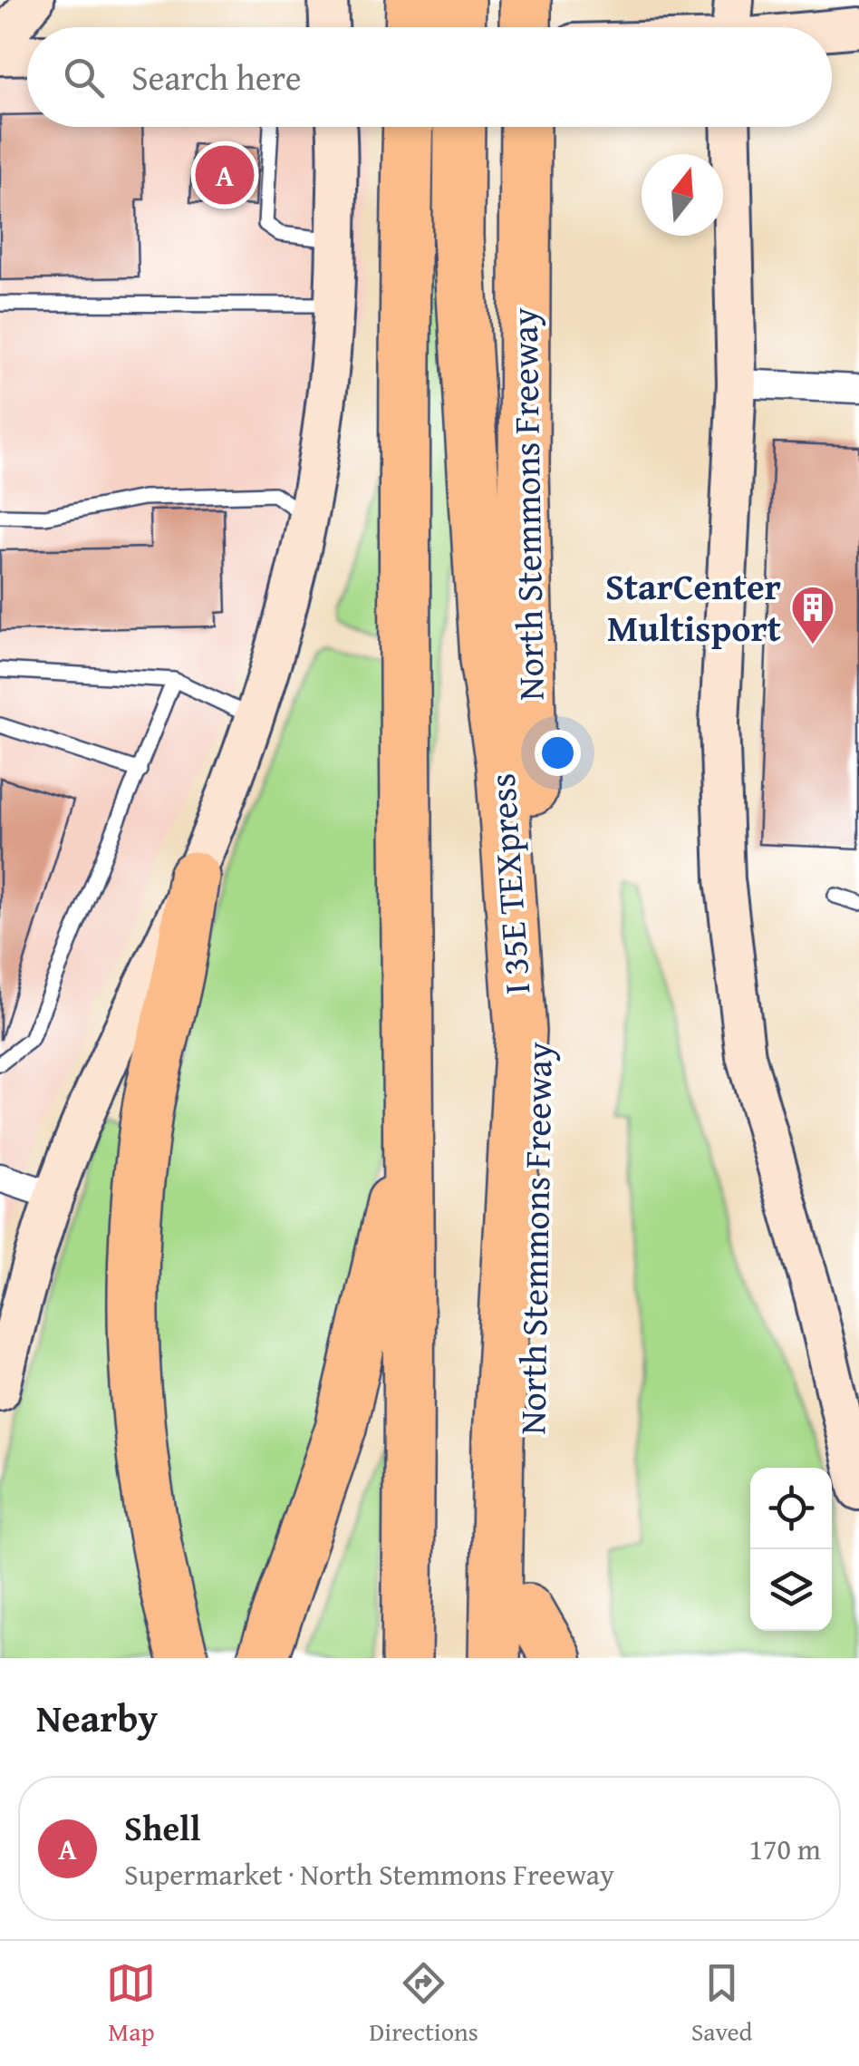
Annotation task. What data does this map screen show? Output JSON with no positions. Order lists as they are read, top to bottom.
{
  "streets": {
    "highway": ["North Stemmons Freeway", "I 35E TEXpress"]
  },
  "places": {
    "building": ["StarCenter Multisport"]
  },
  "north": "top",
  "page": {
    "search": "Search here",
    "pins": "A",
    "heading": "Nearby",
    "list": [
      {
        "mark": "A",
        "name": "Shell",
        "note": "Supermarket · North Stemmons Freeway",
        "value": "170 m"
      }
    ],
    "nav": ["Map", "Directions", "Saved"]
  }
}
